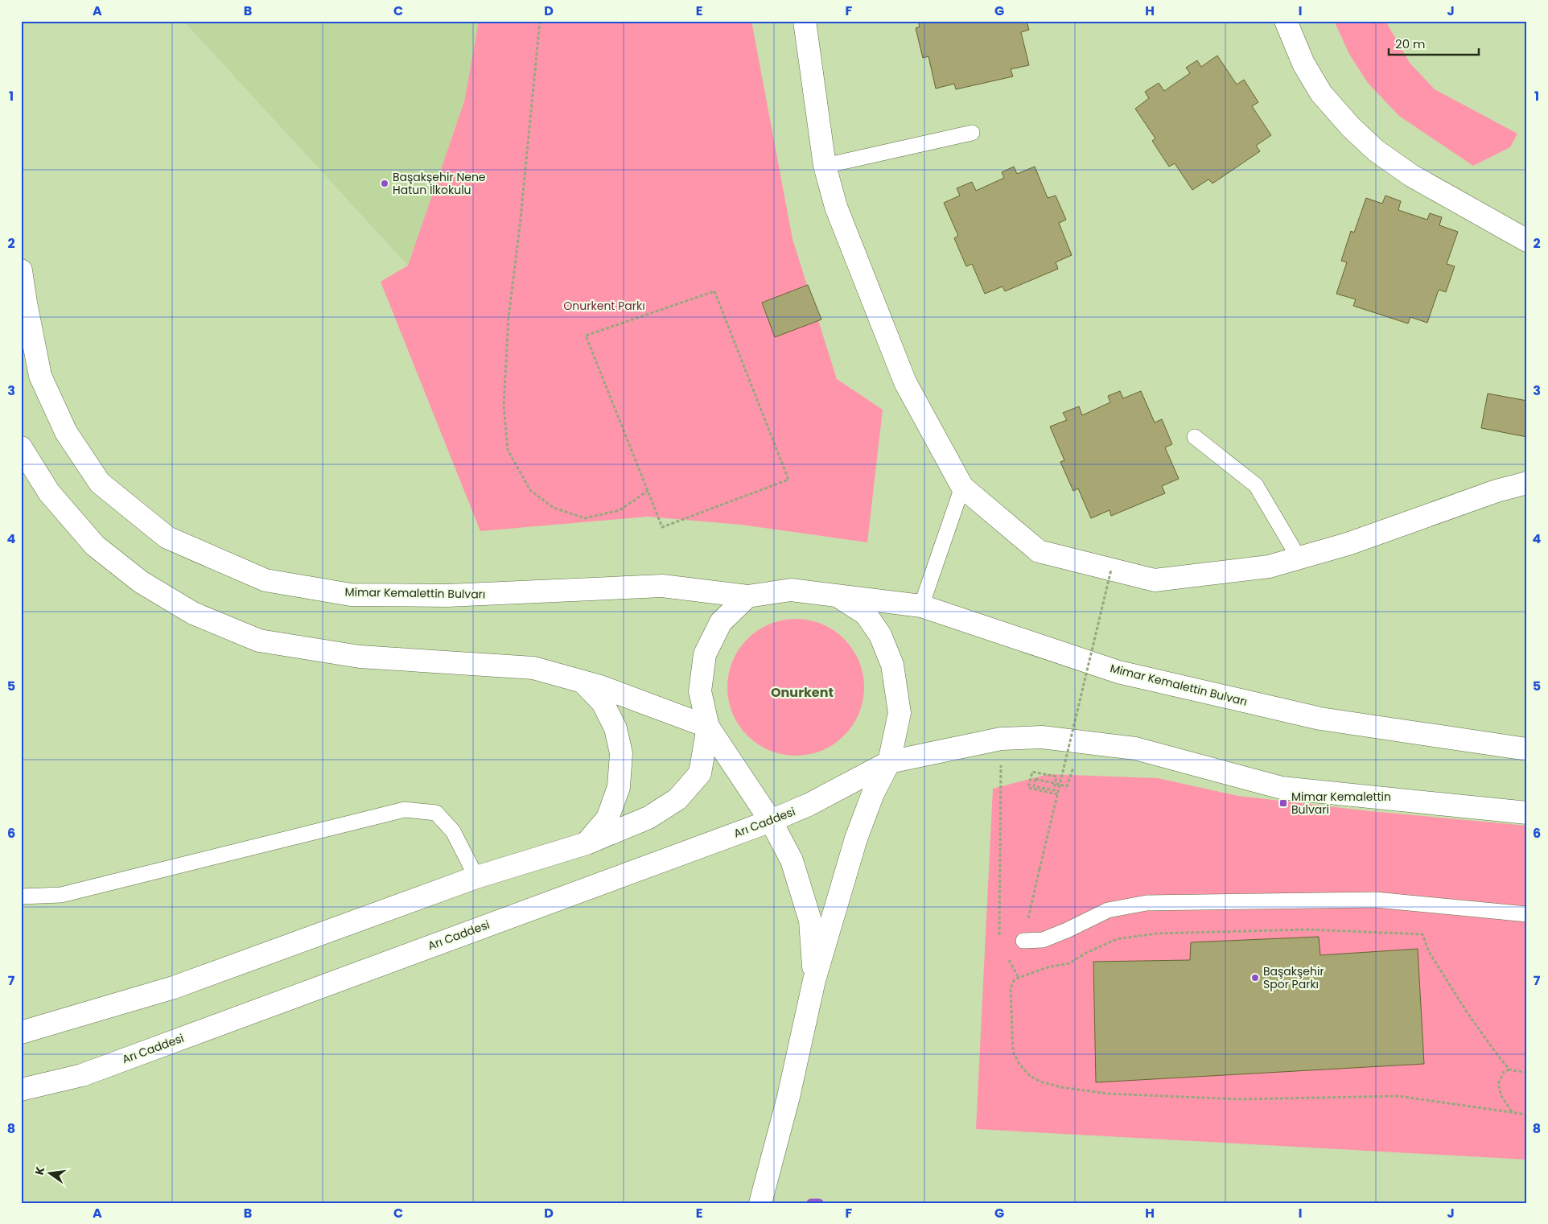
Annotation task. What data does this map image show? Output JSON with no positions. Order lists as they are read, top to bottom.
{
  "streets": {
    "main road": ["Mimar Kemalettin Bulvarı", "Arı Caddesi"]
  },
  "districts": ["Onurkent"],
  "parks": ["Onurkent Parkı"],
  "places": {
    "other": ["Başakşehir Nene Hatun İlkokulu", "Başakşehir Spor Parkı"],
    "transit": ["Mimar Kemalettin Bulvari"]
  },
  "scale_bar": "20 m",
  "north": "left",
  "grid": {
    "columns": [
      "A",
      "B",
      "C",
      "D",
      "E",
      "F",
      "G",
      "H",
      "I",
      "J"
    ],
    "rows": [
      "1",
      "2",
      "3",
      "4",
      "5",
      "6",
      "7",
      "8"
    ]
  }
}
